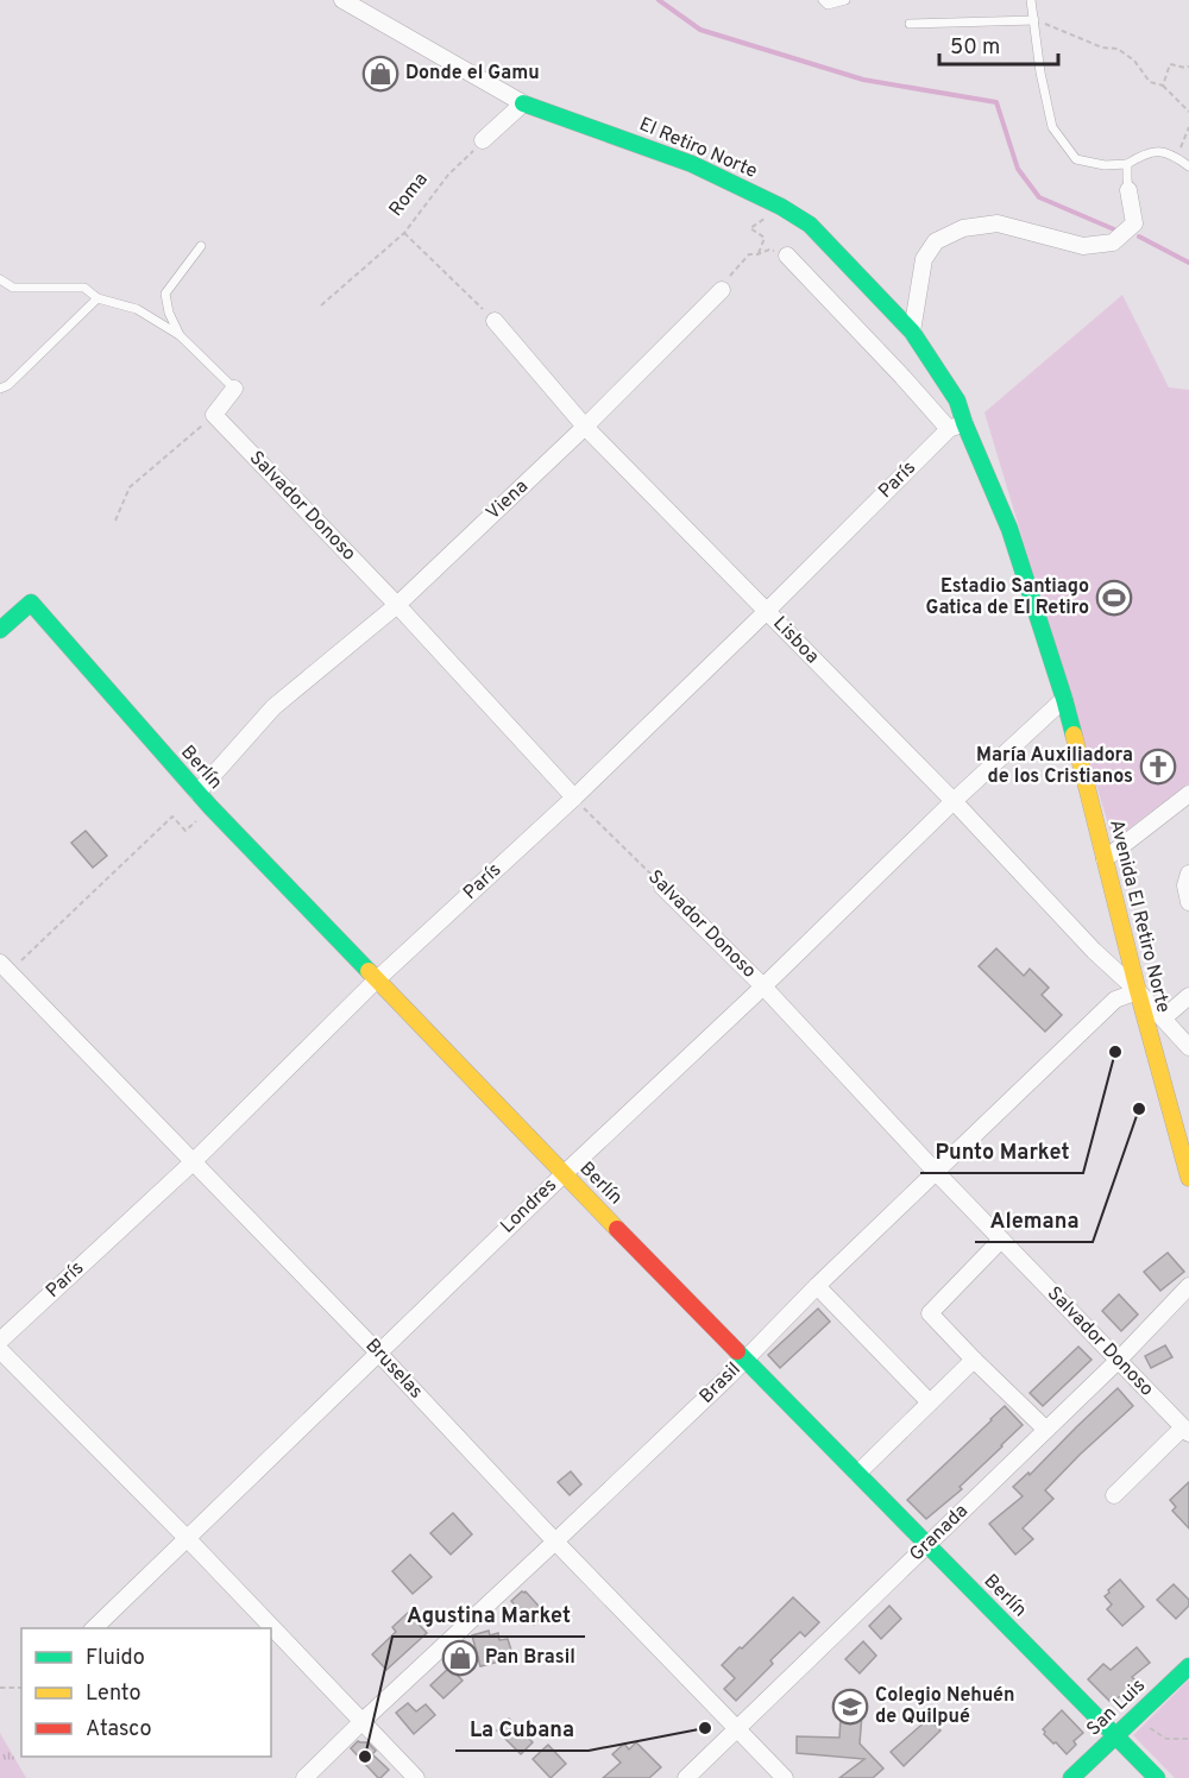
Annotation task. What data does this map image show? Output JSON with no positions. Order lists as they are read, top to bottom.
{
  "streets": {
    "street": [
      "El Retiro Norte",
      "París",
      "Viena",
      "Salvador Donoso",
      "Lisboa",
      "Berlín",
      "Avenida El Retiro Norte",
      "Londres",
      "Bruselas",
      "Brasil",
      "Granada",
      "San Luis"
    ],
    "path": ["Roma"]
  },
  "crossings": [
    ["El Retiro Norte", "París"],
    ["El Retiro Norte", "Avenida El Retiro Norte"],
    ["París", "Salvador Donoso"],
    ["París", "Lisboa"],
    ["París", "Berlín"],
    ["París", "Avenida El Retiro Norte"],
    ["París", "Bruselas"],
    ["Viena", "Salvador Donoso"],
    ["Viena", "Lisboa"],
    ["Viena", "Berlín"],
    ["Salvador Donoso", "Londres"],
    ["Salvador Donoso", "Brasil"],
    ["Salvador Donoso", "Granada"],
    ["Lisboa", "Avenida El Retiro Norte"],
    ["Lisboa", "Londres"],
    ["Lisboa", "Brasil"],
    ["Berlín", "Londres"],
    ["Berlín", "Brasil"],
    ["Berlín", "Granada"],
    ["Berlín", "San Luis"],
    ["Avenida El Retiro Norte", "Londres"],
    ["Avenida El Retiro Norte", "Brasil"],
    ["Londres", "Bruselas"],
    ["Bruselas", "Brasil"],
    ["Bruselas", "Granada"]
  ],
  "places": {
    "shop": ["Donde el Gamu", "Pan Brasil"],
    "sports": ["Estadio Santiago Gatica de El Retiro"],
    "church": ["María Auxiliadora de los Cristianos"],
    "other": [
      "Punto Market",
      "Alemana",
      "La Cubana",
      "Agustina Market"
    ],
    "school or university": ["Colegio Nehuén de Quilpué"]
  },
  "legend": ["Fluido", "Lento", "Atasco"],
  "scale_bar": "50 m"
}
